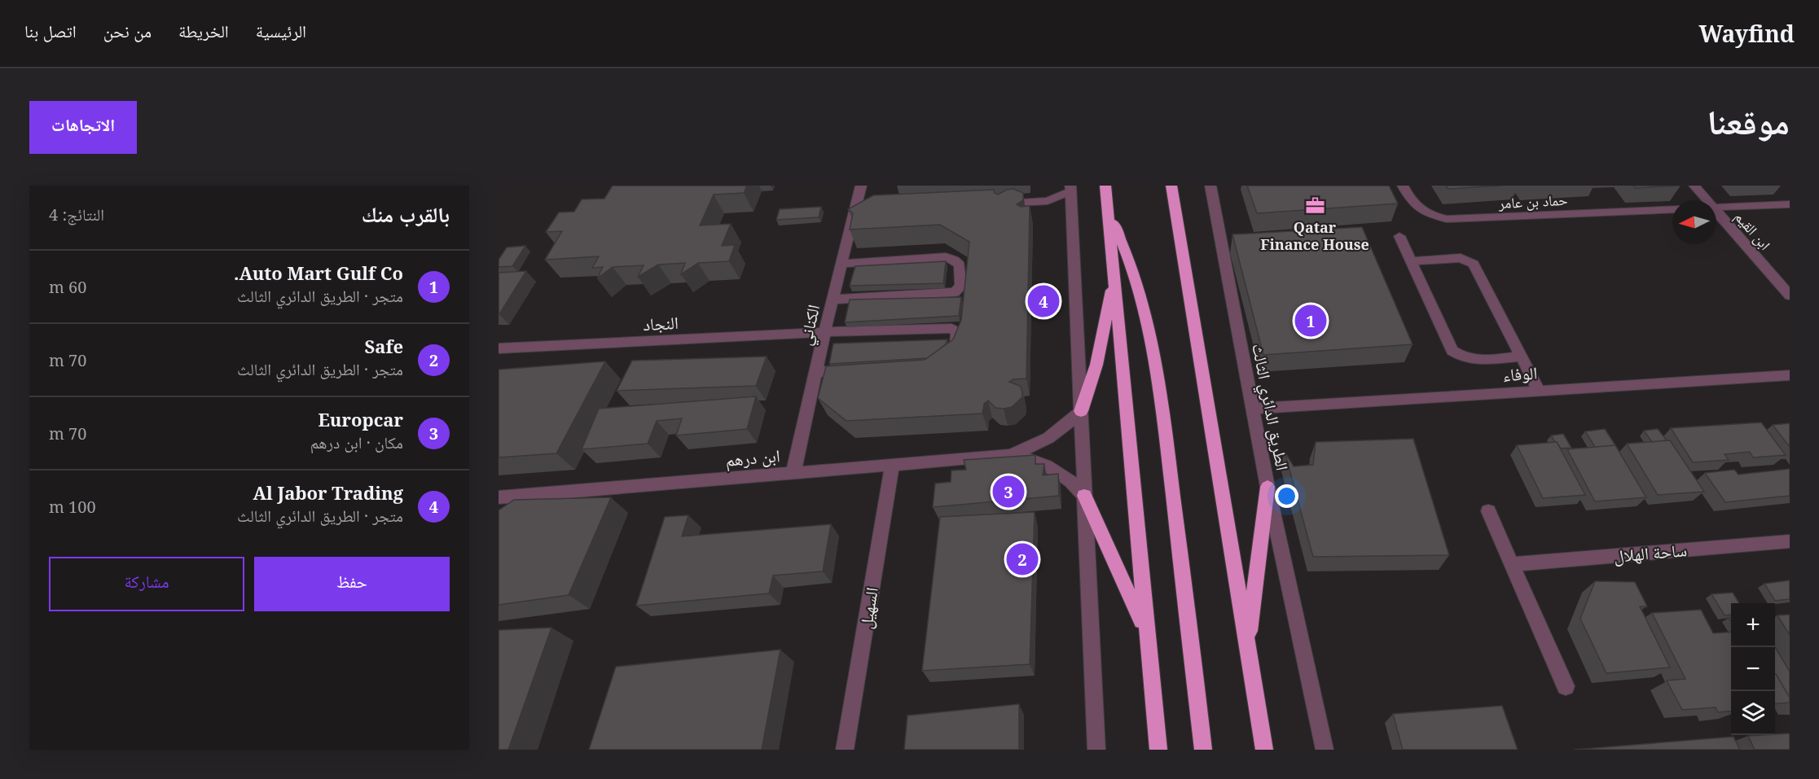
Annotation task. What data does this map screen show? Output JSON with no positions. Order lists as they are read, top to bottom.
{
  "streets": {
    "street": [
      "حماد بن عامر",
      "ابن القيم",
      "النجاد",
      "الكناني",
      "الوفاء",
      "الطريق الدائري الثالث",
      "ابن درهم",
      "ساحة الهلال",
      "السهيل"
    ]
  },
  "crossings": [
    ["النجاد", "الكناني"],
    ["الكناني", "ابن درهم"],
    ["الوفاء", "الطريق الدائري الثالث"],
    ["ابن درهم", "السهيل"]
  ],
  "places": {
    "office": ["Qatar Finance House"]
  },
  "north": "left",
  "page": {
    "header": "Wayfind",
    "nav": [
      "الرئيسية",
      "الخريطة",
      "من نحن",
      "اتصل بنا"
    ],
    "title": "موقعنا",
    "buttons": [
      "الاتجاهات",
      ["حفظ", "مشاركة"]
    ],
    "heading": ["بالقرب منك", "النتائج: 4"],
    "list": [
      {
        "mark": "1",
        "name": "Auto Mart Gulf Co.",
        "note": "متجر · الطريق الدائري الثالث",
        "value": "60 m"
      },
      {
        "mark": "2",
        "name": "Safe",
        "note": "متجر · الطريق الدائري الثالث",
        "value": "70 m"
      },
      {
        "mark": "3",
        "name": "Europcar",
        "note": "مكان · ابن درهم",
        "value": "70 m"
      },
      {
        "mark": "4",
        "name": "Al Jabor Trading",
        "note": "متجر · الطريق الدائري الثالث",
        "value": "100 m"
      }
    ],
    "pins": [
      "4",
      "1",
      "3",
      "2"
    ],
    "map_buttons": ["+", "−"]
  }
}
